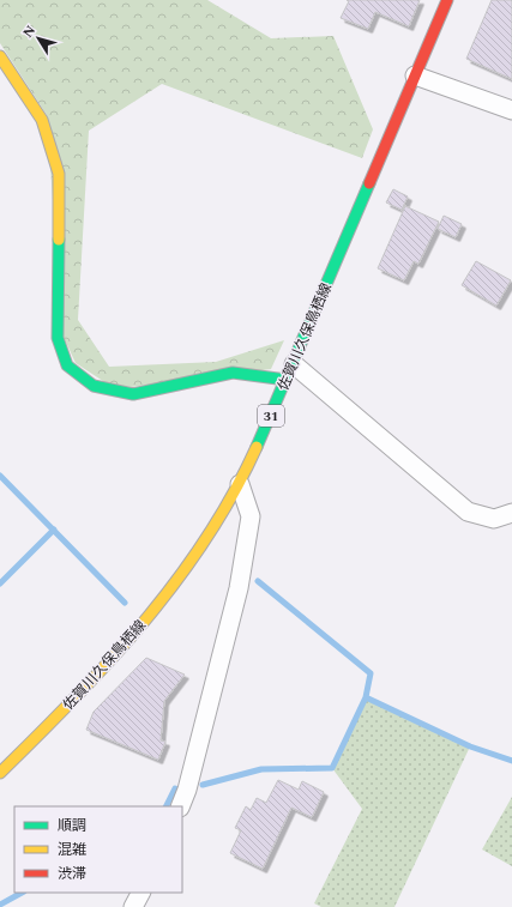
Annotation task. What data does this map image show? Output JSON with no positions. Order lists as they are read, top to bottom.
{
  "streets": {
    "main road": ["佐賀川久保鳥栖線", "31"]
  },
  "legend": ["順調", "混雑", "渋滞"],
  "north": "top left"
}
